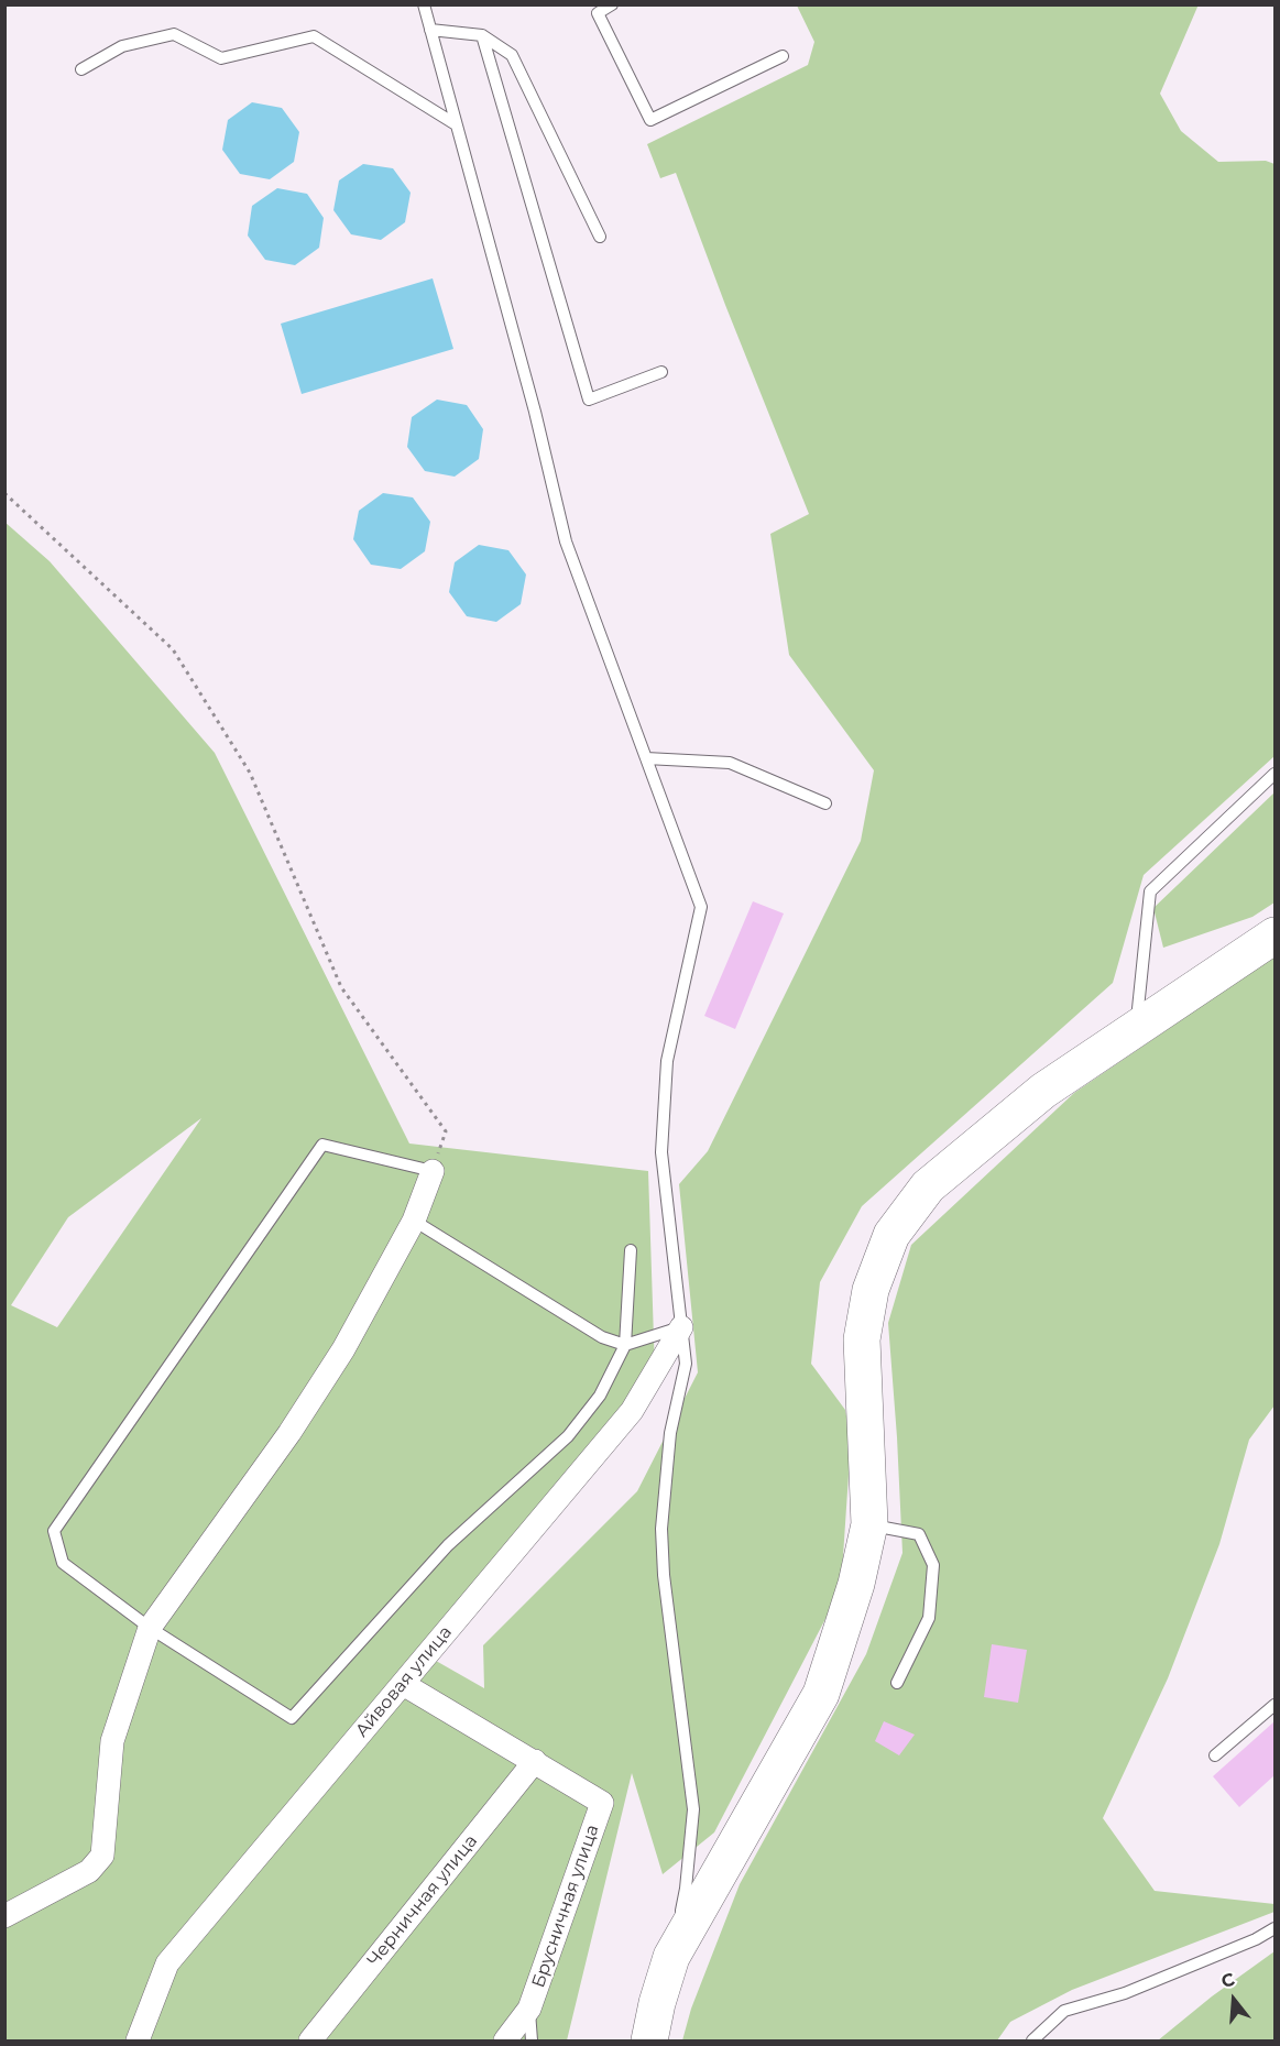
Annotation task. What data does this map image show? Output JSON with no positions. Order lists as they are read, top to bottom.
{
  "streets": {
    "street": ["Айвовая улица", "Черничная улица", "Брусничная улица"]
  },
  "crossings": [
    ["Черничная улица", "Брусничная улица"]
  ],
  "north": "top"
}
